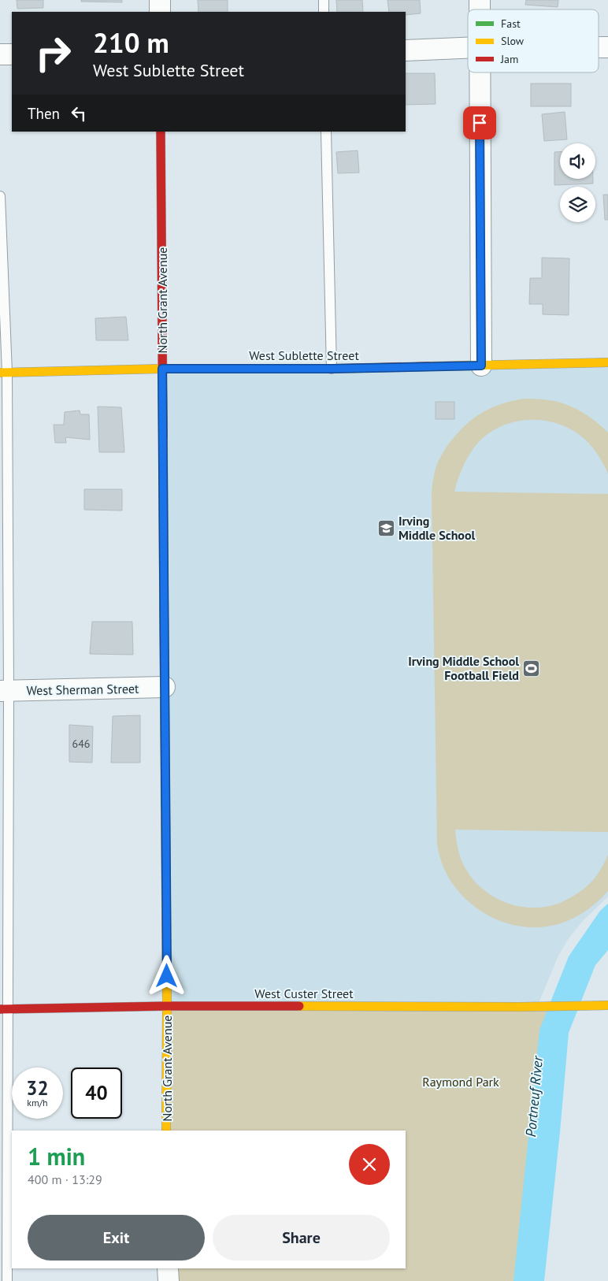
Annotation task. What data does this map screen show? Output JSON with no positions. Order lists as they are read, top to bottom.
{
  "streets": {
    "street": [
      "North Grant Avenue",
      "West Sublette Street",
      "West Sherman Street",
      "West Custer Street"
    ]
  },
  "crossings": [
    ["North Grant Avenue", "West Sublette Street"],
    ["North Grant Avenue", "West Sherman Street"],
    ["North Grant Avenue", "West Custer Street"]
  ],
  "water": ["Portneuf River"],
  "parks": ["Raymond Park"],
  "places": {
    "school or university": ["Irving Middle School"],
    "sports": ["Irving Middle School Football Field"]
  },
  "house_numbers": ["646"],
  "legend": ["Fast", "Slow", "Jam"],
  "page": {
    "turn": ["210 m", "West Sublette Street"],
    "then": "Then",
    "speed": "32 km/h",
    "limit": "40",
    "heading": ["1 min", "400 m · 13:29"],
    "buttons": ["Exit", "Share"]
  }
}
